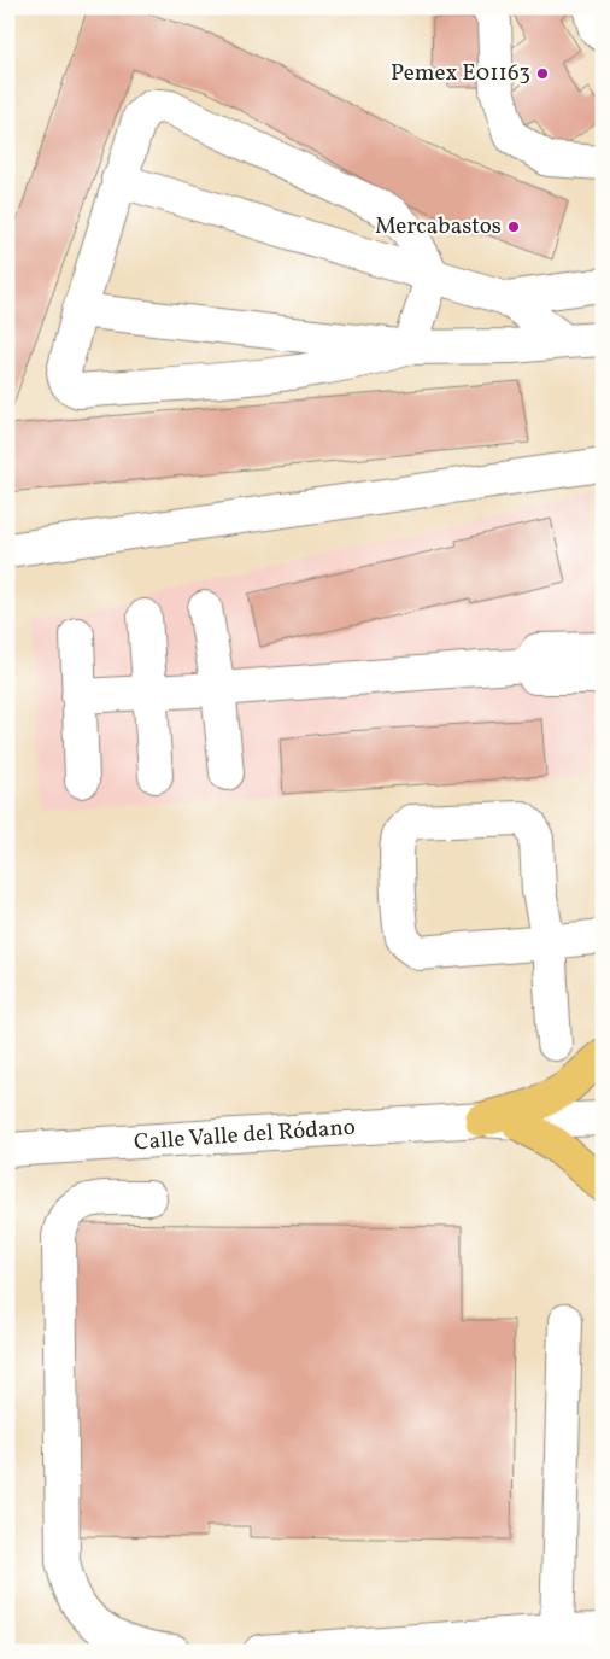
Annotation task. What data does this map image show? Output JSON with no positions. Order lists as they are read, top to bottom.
{
  "streets": {
    "street": ["Calle Valle del Ródano"]
  },
  "places": ["Pemex E01163", "Mercabastos"]
}
